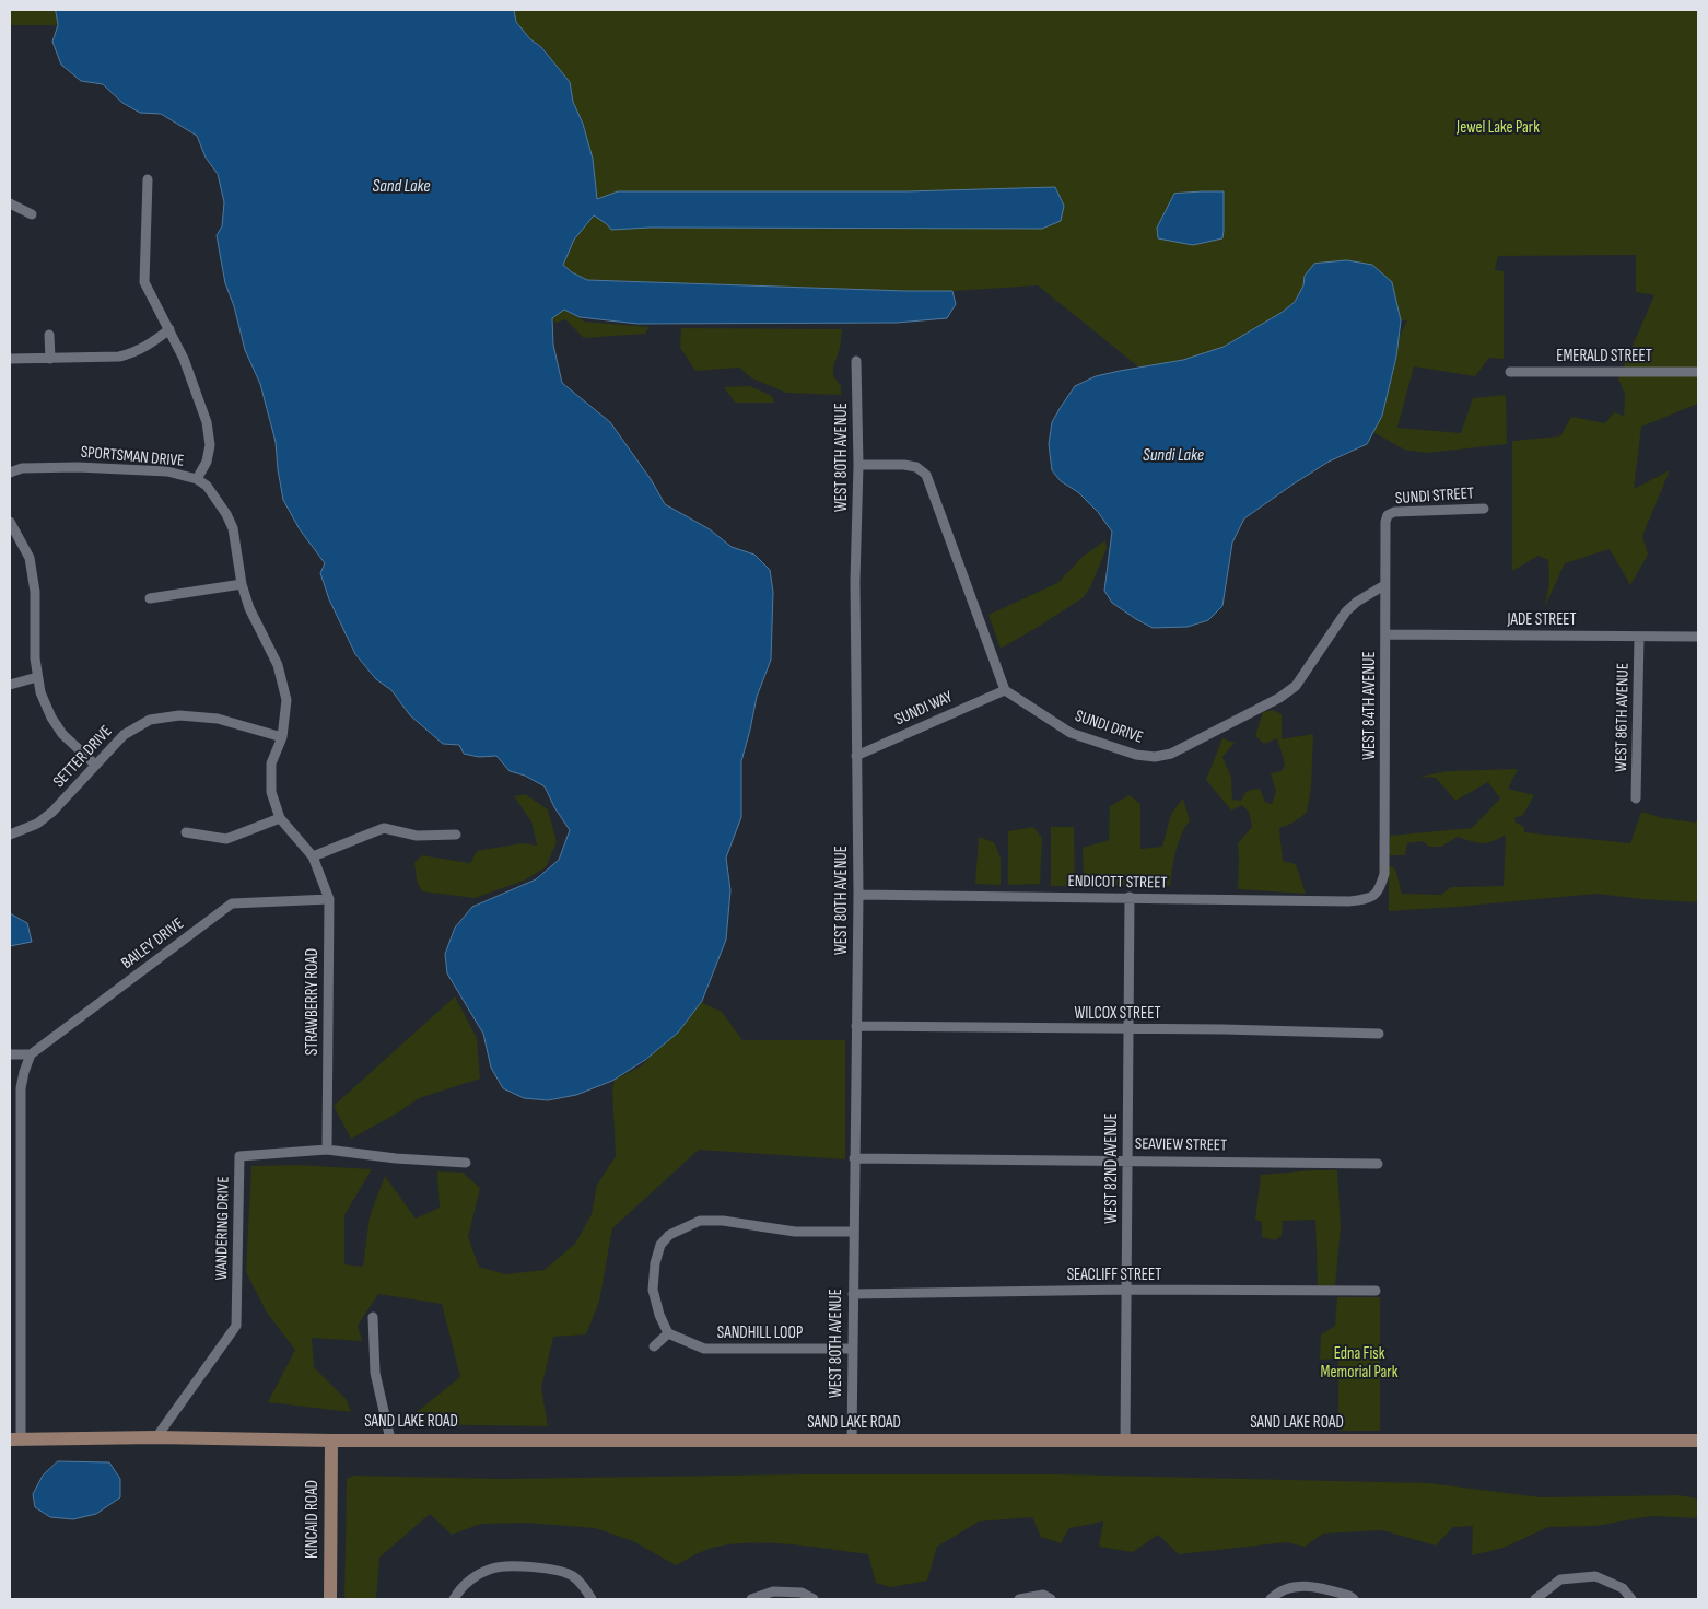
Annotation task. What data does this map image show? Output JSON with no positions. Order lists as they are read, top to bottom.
{
  "streets": {
    "main road": ["SAND LAKE ROAD", "KINCAID ROAD"],
    "street": [
      "EMERALD STREET",
      "SPORTSMAN DRIVE",
      "WEST 80TH AVENUE",
      "SUNDI STREET",
      "JADE STREET",
      "WEST 84TH AVENUE",
      "SUNDI WAY",
      "WEST 86TH AVENUE",
      "SUNDI DRIVE",
      "SETTER DRIVE",
      "ENDICOTT STREET",
      "BAILEY DRIVE",
      "STRAWBERRY ROAD",
      "WILCOX STREET",
      "SEAVIEW STREET",
      "WEST 82ND AVENUE",
      "WANDERING DRIVE",
      "SEACLIFF STREET",
      "SANDHILL LOOP"
    ]
  },
  "crossings": [
    ["SPORTSMAN DRIVE", "SETTER DRIVE"],
    ["SPORTSMAN DRIVE", "STRAWBERRY ROAD"],
    ["WEST 80TH AVENUE", "SUNDI WAY"],
    ["WEST 80TH AVENUE", "ENDICOTT STREET"],
    ["WEST 80TH AVENUE", "WILCOX STREET"],
    ["WEST 80TH AVENUE", "SEAVIEW STREET"],
    ["WEST 80TH AVENUE", "SEACLIFF STREET"],
    ["WEST 80TH AVENUE", "SANDHILL LOOP"],
    ["WEST 80TH AVENUE", "SAND LAKE ROAD"],
    ["SUNDI STREET", "WEST 84TH AVENUE"],
    ["JADE STREET", "WEST 84TH AVENUE"],
    ["JADE STREET", "WEST 86TH AVENUE"],
    ["WEST 84TH AVENUE", "SUNDI DRIVE"],
    ["WEST 84TH AVENUE", "ENDICOTT STREET"],
    ["SUNDI WAY", "SUNDI DRIVE"],
    ["ENDICOTT STREET", "WEST 82ND AVENUE"],
    ["BAILEY DRIVE", "STRAWBERRY ROAD"],
    ["STRAWBERRY ROAD", "WANDERING DRIVE"],
    ["WILCOX STREET", "WEST 82ND AVENUE"],
    ["SEAVIEW STREET", "WEST 82ND AVENUE"],
    ["WEST 82ND AVENUE", "SEACLIFF STREET"],
    ["WEST 82ND AVENUE", "SAND LAKE ROAD"],
    ["WANDERING DRIVE", "SAND LAKE ROAD"],
    ["SAND LAKE ROAD", "KINCAID ROAD"]
  ],
  "water": ["Sand Lake", "Sundi Lake"],
  "parks": ["Jewel Lake Park", "Edna Fisk Memorial Park"]
}
